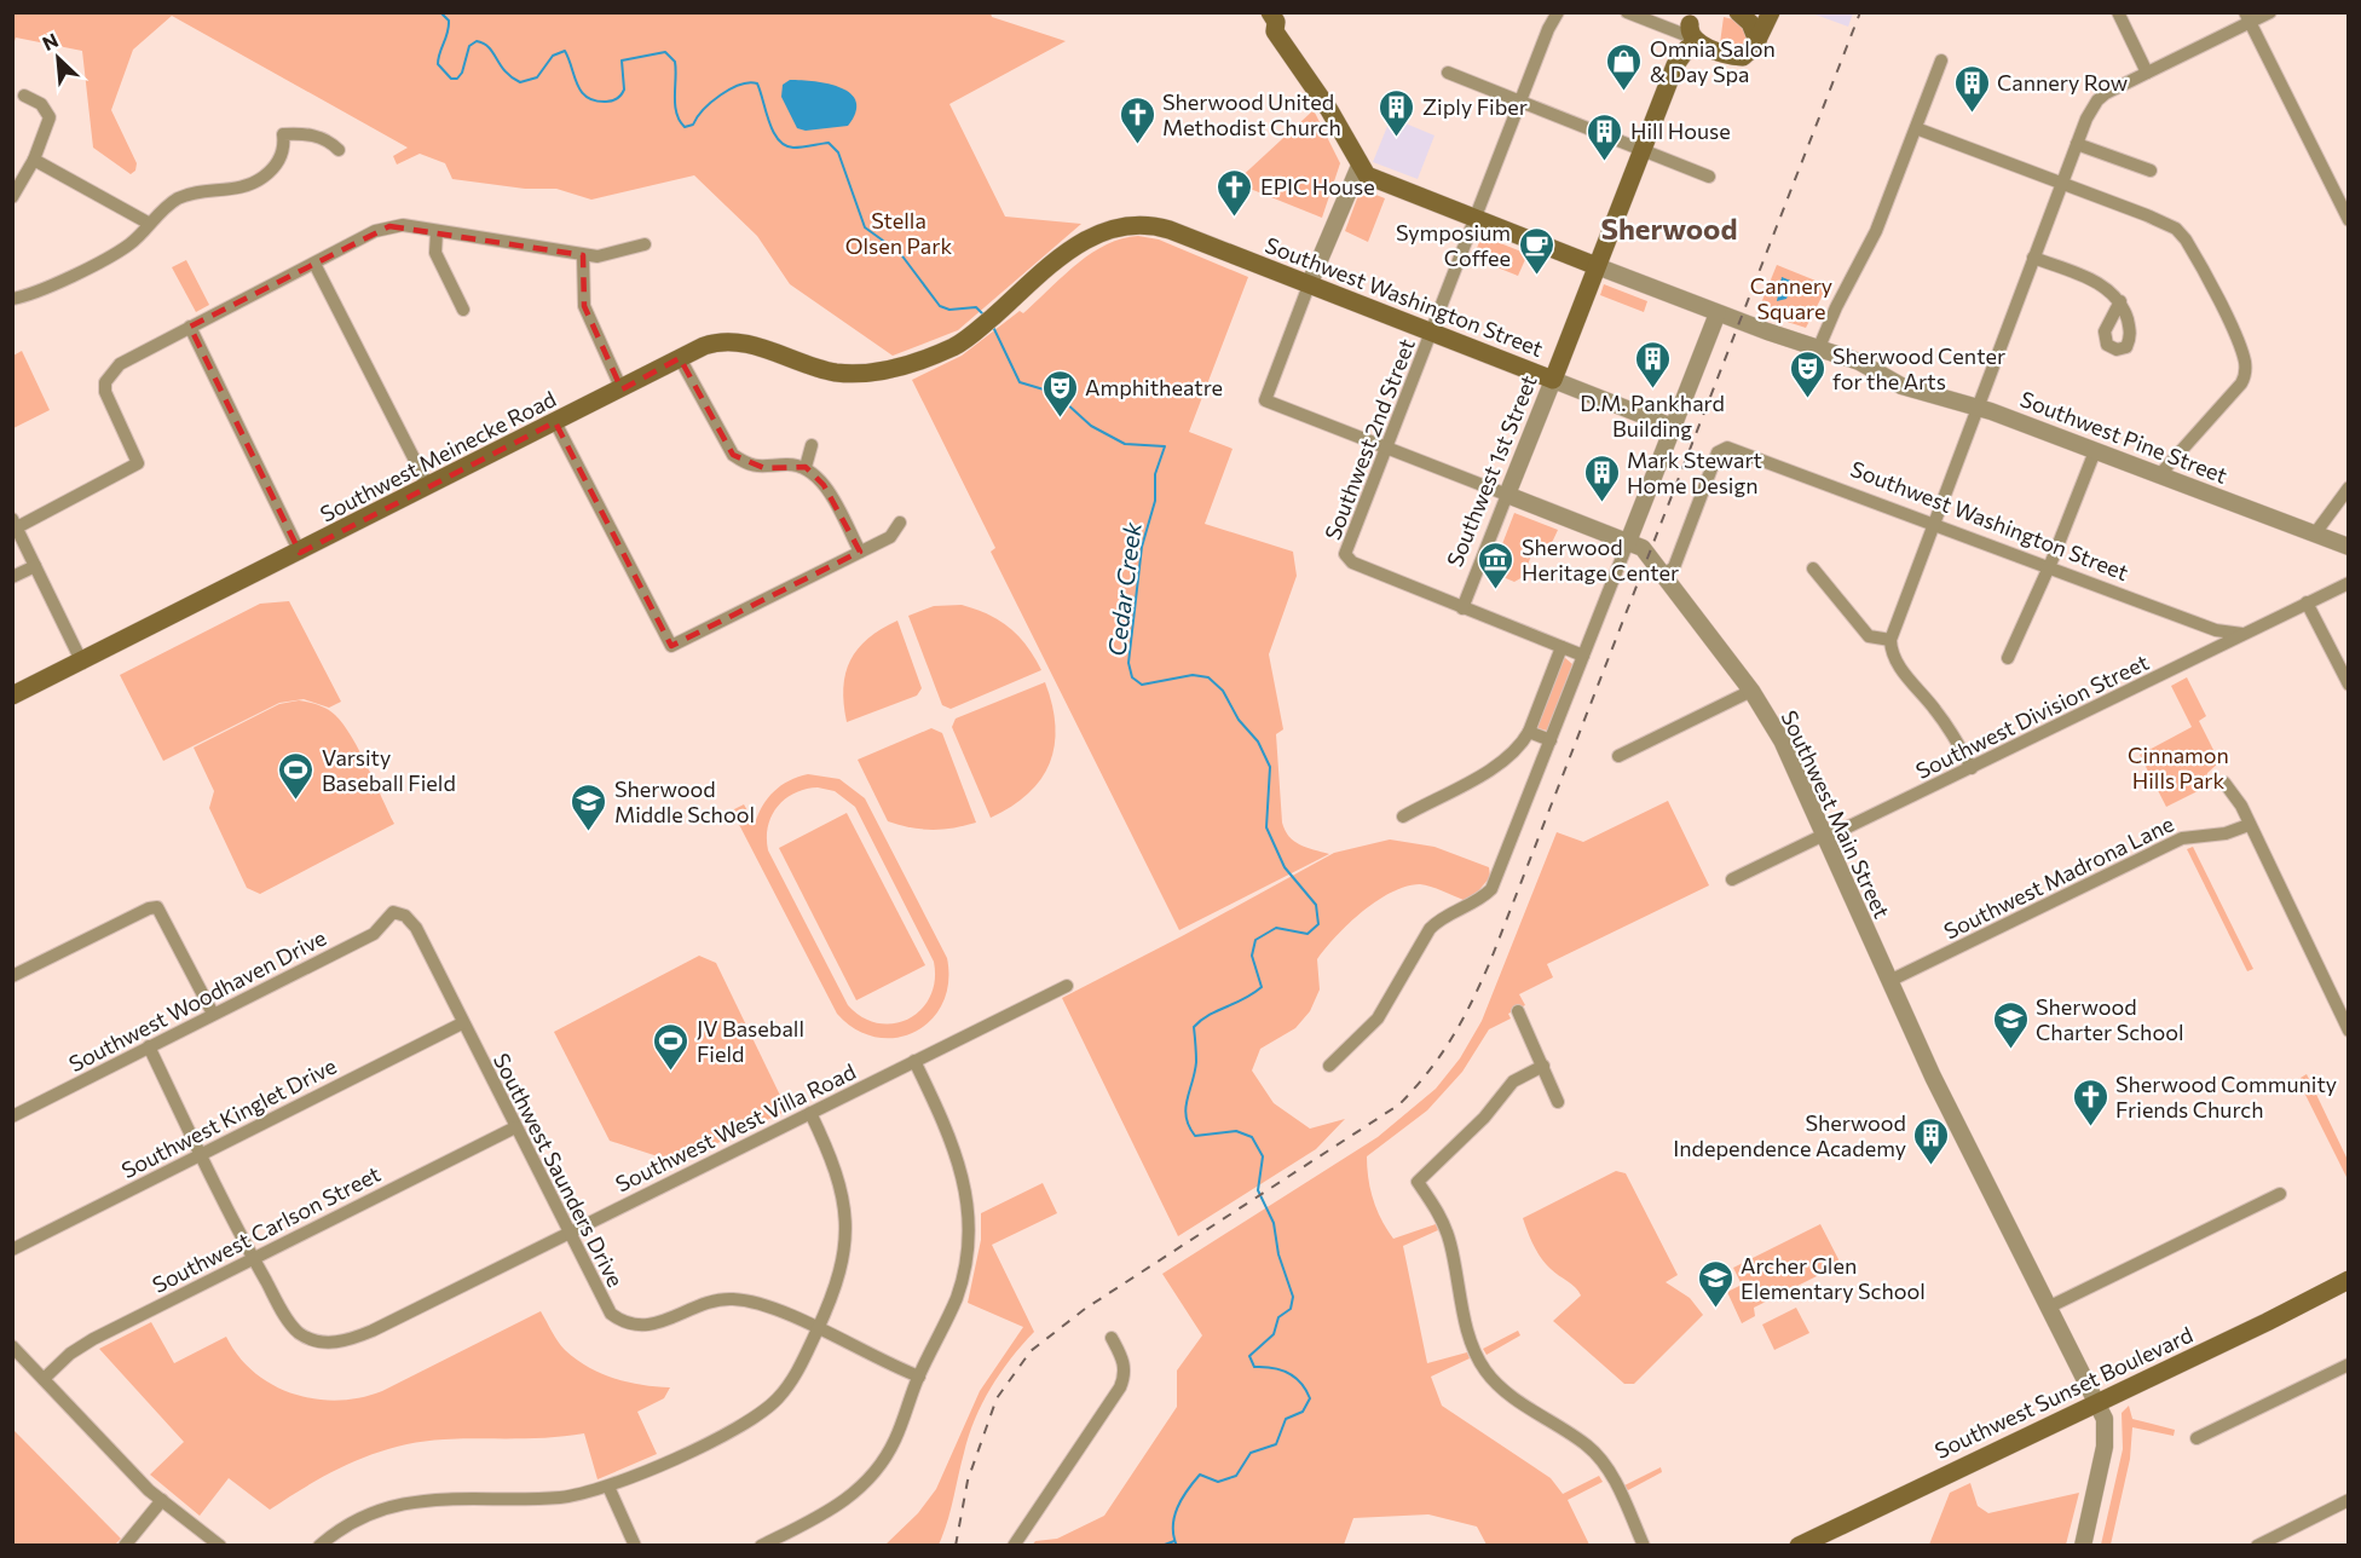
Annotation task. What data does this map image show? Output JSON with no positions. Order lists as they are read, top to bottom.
{
  "streets": {
    "main road": [
      "Southwest Washington Street",
      "Southwest Pine Street",
      "Southwest Meinecke Road",
      "Southwest 1st Street",
      "Southwest Sunset Boulevard"
    ],
    "street": [
      "Southwest 2nd Street",
      "Southwest Division Street",
      "Southwest Main Street",
      "Southwest Madrona Lane",
      "Southwest Woodhaven Drive",
      "Southwest Kinglet Drive",
      "Southwest West Villa Road",
      "Southwest Saunders Drive",
      "Southwest Carlson Street"
    ]
  },
  "crossings": [
    ["Southwest Washington Street", "Southwest 2nd Street"],
    ["Southwest Washington Street", "Southwest Meinecke Road"],
    ["Southwest Washington Street", "Southwest 1st Street"],
    ["Southwest Washington Street", "Southwest Division Street"],
    ["Southwest Washington Street", "Southwest Main Street"],
    ["Southwest Pine Street", "Southwest 2nd Street"],
    ["Southwest Pine Street", "Southwest 1st Street"],
    ["Southwest 2nd Street", "Southwest 1st Street"],
    ["Southwest 2nd Street", "Southwest Main Street"],
    ["Southwest 1st Street", "Southwest Main Street"],
    ["Southwest Division Street", "Southwest Main Street"],
    ["Southwest Main Street", "Southwest Madrona Lane"],
    ["Southwest Main Street", "Southwest Sunset Boulevard"],
    ["Southwest Woodhaven Drive", "Southwest West Villa Road"],
    ["Southwest Woodhaven Drive", "Southwest Saunders Drive"],
    ["Southwest Kinglet Drive", "Southwest West Villa Road"],
    ["Southwest Kinglet Drive", "Southwest Saunders Drive"],
    ["Southwest West Villa Road", "Southwest Saunders Drive"],
    ["Southwest West Villa Road", "Southwest Carlson Street"],
    ["Southwest Saunders Drive", "Southwest Carlson Street"]
  ],
  "districts": ["Sherwood"],
  "water": ["Cedar Creek"],
  "parks": ["Stella Olsen Park", "Cannery Square", "Cinnamon Hills Park"],
  "places": {
    "shop": ["Omnia Salon & Day Spa"],
    "building": [
      "Cannery Row",
      "Ziply Fiber",
      "Hill House",
      "D.M. Pankhard Building",
      "Mark Stewart Home Design",
      "Sherwood Independence Academy"
    ],
    "church": ["Sherwood United Methodist Church", "EPIC House", "Sherwood Community Friends Church"],
    "cafe": ["Symposium Coffee"],
    "theatre": ["Sherwood Center for the Arts", "Amphitheatre"],
    "museum": ["Sherwood Heritage Center"],
    "sports": ["Varsity Baseball Field", "JV Baseball Field"],
    "school or university": ["Sherwood Middle School", "Sherwood Charter School", "Archer Glen Elementary School"]
  },
  "north": "top left"
}
